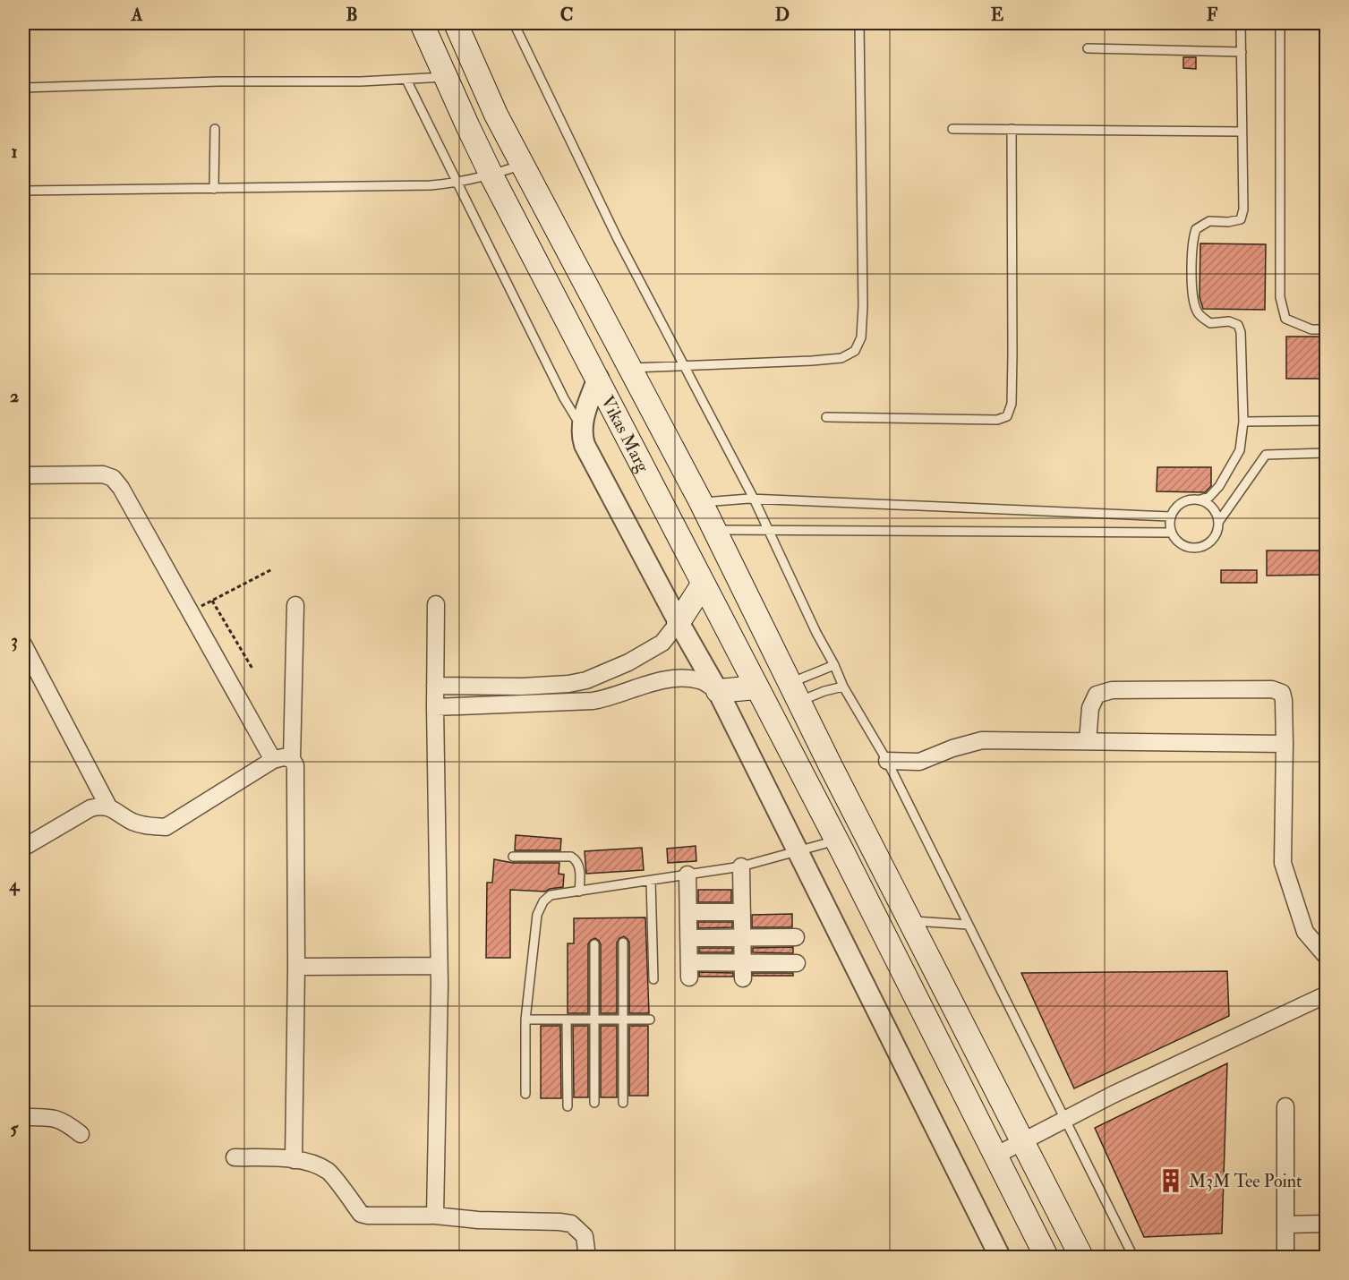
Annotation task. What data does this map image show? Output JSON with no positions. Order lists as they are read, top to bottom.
{
  "streets": {
    "main road": ["Vikas Marg"]
  },
  "places": {
    "building": ["M3M Tee Point"]
  },
  "grid": {
    "columns": [
      "A",
      "B",
      "C",
      "D",
      "E",
      "F"
    ],
    "rows": [
      "1",
      "2",
      "3",
      "4",
      "5"
    ]
  }
}
